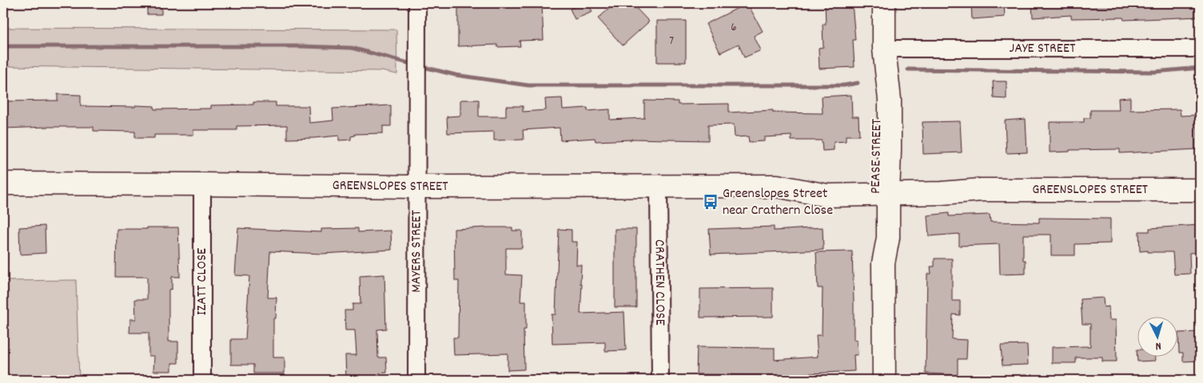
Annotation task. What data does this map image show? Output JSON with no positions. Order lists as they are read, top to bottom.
{
  "streets": {
    "street": [
      "JAYE STREET",
      "PEASE STREET",
      "GREENSLOPES STREET",
      "MAYERS STREET",
      "IZATT CLOSE",
      "CRATHEN CLOSE"
    ]
  },
  "crossings": [
    ["JAYE STREET", "PEASE STREET"],
    ["PEASE STREET", "GREENSLOPES STREET"],
    ["GREENSLOPES STREET", "MAYERS STREET"],
    ["GREENSLOPES STREET", "IZATT CLOSE"],
    ["GREENSLOPES STREET", "CRATHEN CLOSE"]
  ],
  "places": {
    "bus stop": ["Greenslopes Street near Crathern Close"]
  },
  "house_numbers": ["6", "7"],
  "north": "bottom"
}
